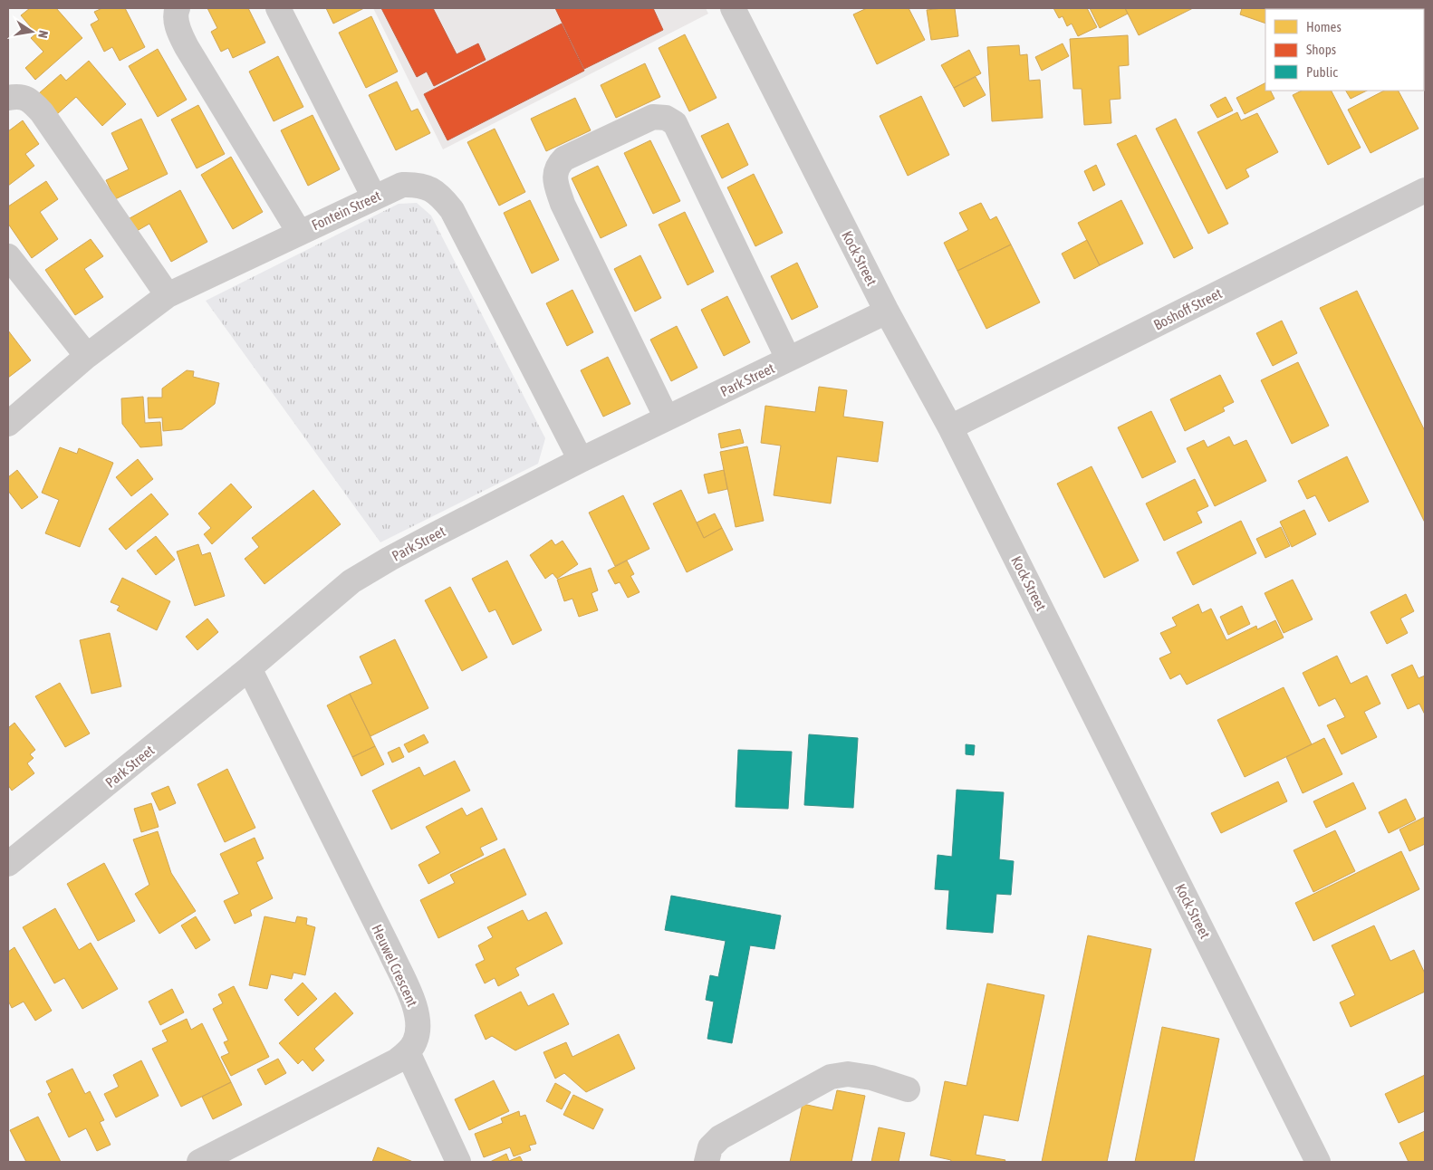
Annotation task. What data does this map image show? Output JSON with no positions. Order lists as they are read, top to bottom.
{
  "streets": {
    "street": [
      "Fontein Street",
      "Kock Street",
      "Boshoff Street",
      "Park Street",
      "Heuwel Crescent"
    ]
  },
  "crossings": [
    ["Fontein Street", "Park Street"],
    ["Kock Street", "Boshoff Street"],
    ["Kock Street", "Park Street"],
    ["Park Street", "Heuwel Crescent"]
  ],
  "legend": ["Homes", "Shops", "Public"],
  "north": "right"
}
